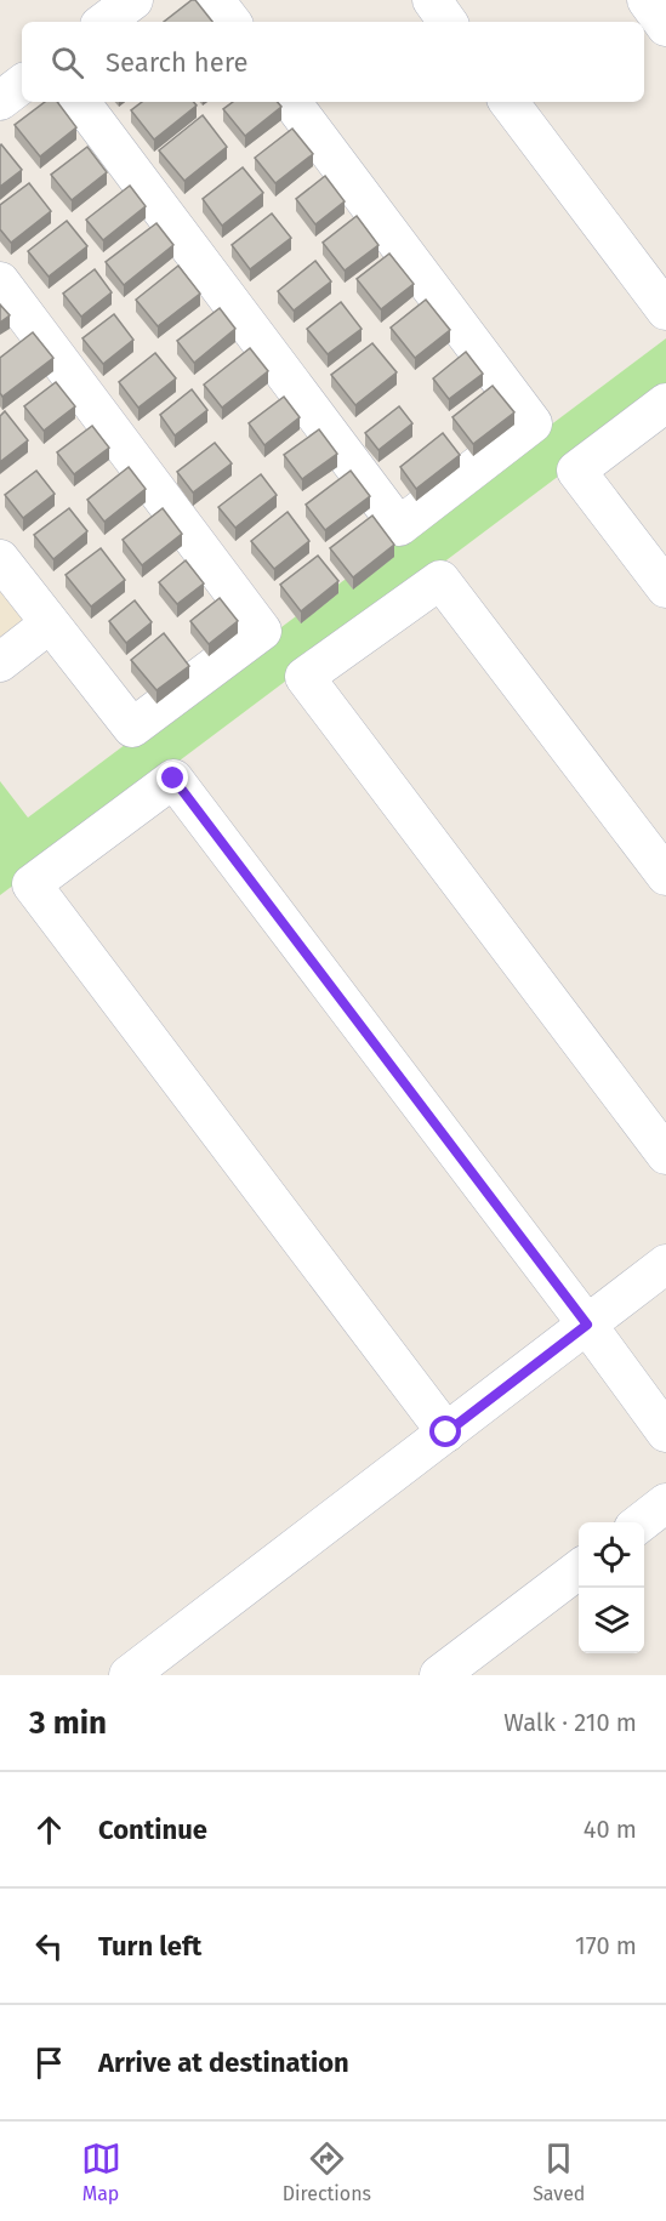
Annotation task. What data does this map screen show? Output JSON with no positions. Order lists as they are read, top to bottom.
{
  "page": {
    "search": "Search here",
    "heading": ["3 min", "Walk · 210 m"],
    "list": [
      ["Continue", "40 m"],
      ["Turn left", "170 m"],
      "Arrive at destination"
    ],
    "nav": ["Map", "Directions", "Saved"]
  }
}
